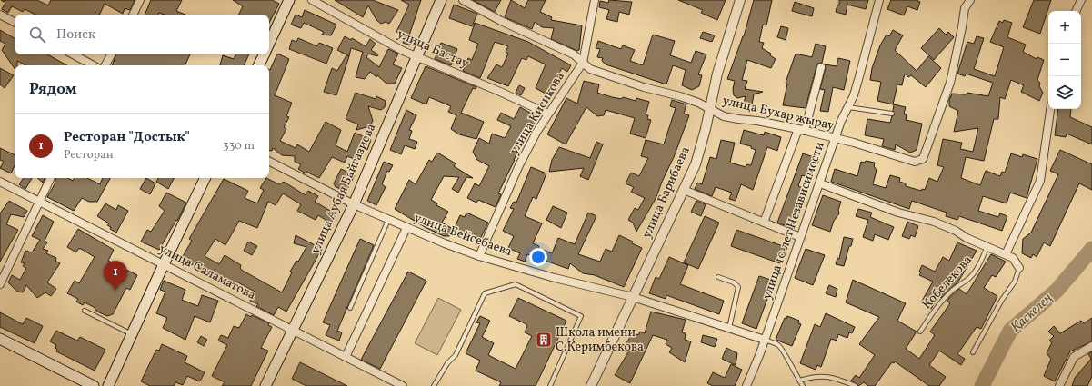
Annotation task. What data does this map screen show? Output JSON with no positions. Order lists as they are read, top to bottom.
{
  "streets": {
    "main road": ["улица Аубая Байгазиева"],
    "street": [
      "улица Бастау",
      "улица Кисикова",
      "улица Бухар жырау",
      "улица Барибаева",
      "улица 10 лет Независимости",
      "улица Бейсебаева",
      "улица Саламатова"
    ],
    "lane": ["Кобелекова"]
  },
  "crossings": [
    ["улица Бастау", "улица Кисикова"],
    ["улица Бастау", "улица Аубая Байгазиева"],
    ["улица Кисикова", "улица Бухар жырау"],
    ["улица Кисикова", "улица Бейсебаева"],
    ["улица Бухар жырау", "улица Барибаева"],
    ["улица Бухар жырау", "улица 10 лет Независимости"],
    ["улица Аубая Байгазиева", "улица Бейсебаева"],
    ["улица Аубая Байгазиева", "улица Саламатова"],
    ["улица Барибаева", "улица Бейсебаева"],
    ["улица 10 лет Независимости", "улица Бейсебаева"]
  ],
  "water": ["Қаскелең"],
  "places": {
    "building": ["Школа имени С.Керимбекова"]
  },
  "page": {
    "map_buttons": ["+", "−"],
    "search": "Поиск",
    "heading": "Рядом",
    "list": [
      {
        "mark": "1",
        "name": "Ресторан \"Достык\"",
        "note": "Ресторан",
        "value": "330 m"
      }
    ],
    "pins": "1"
  }
}
